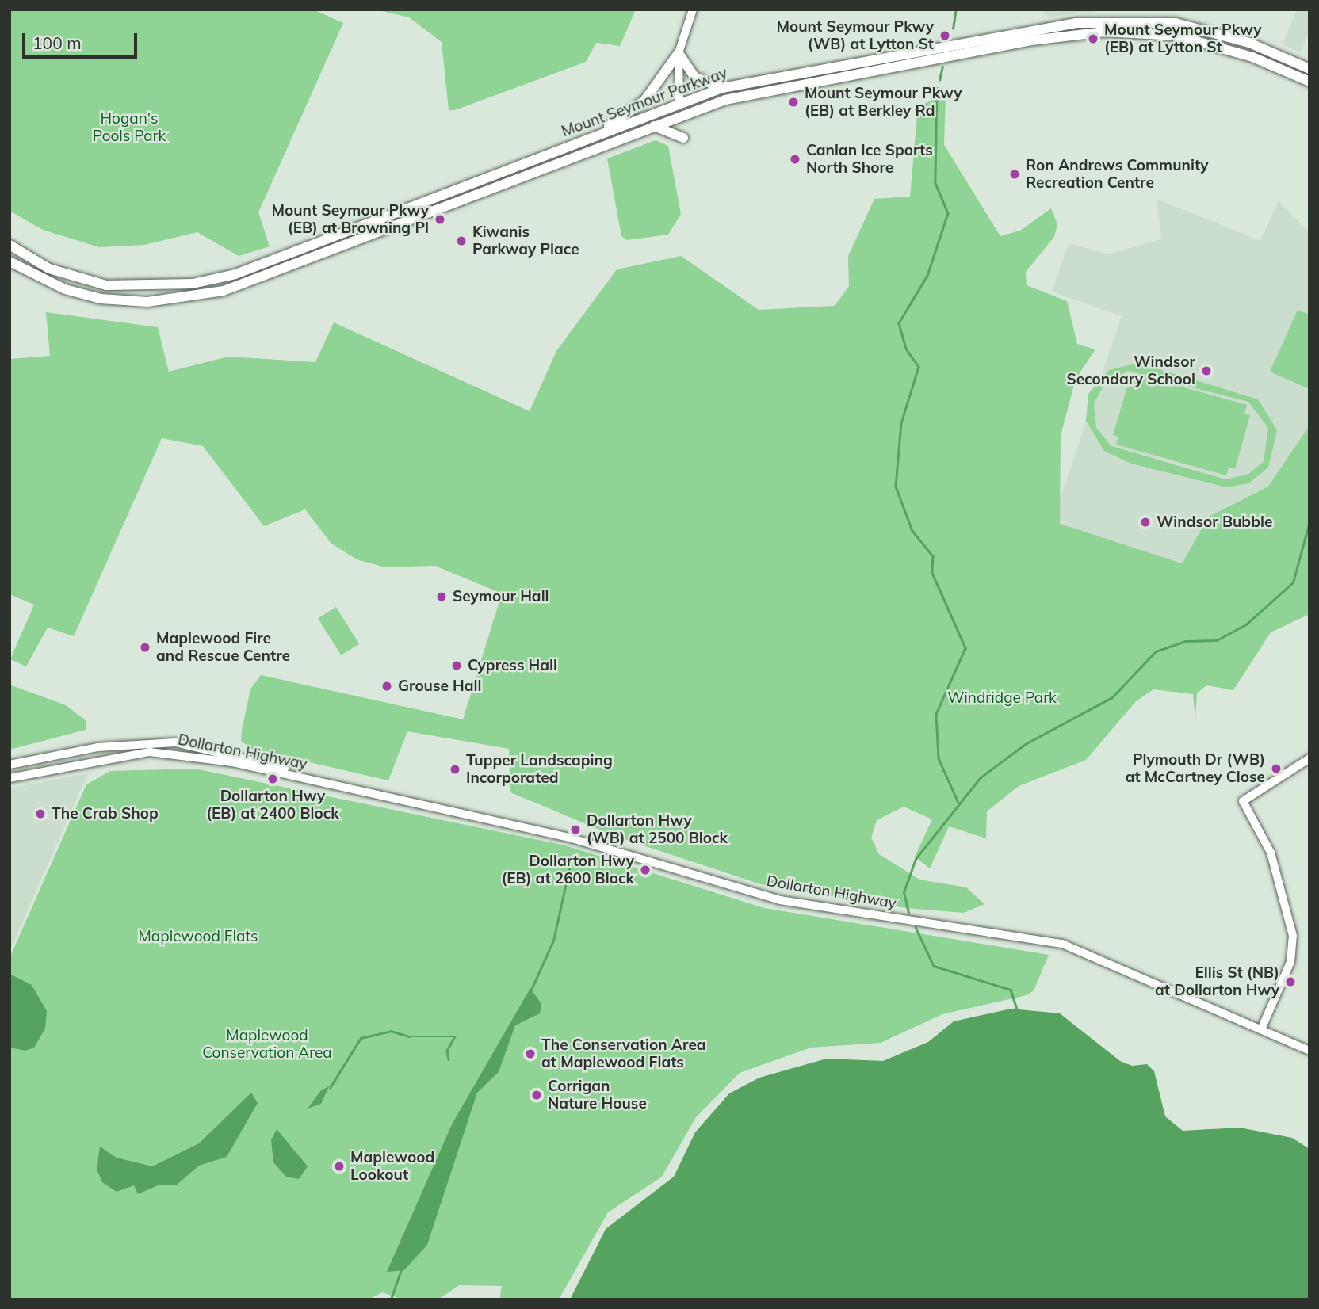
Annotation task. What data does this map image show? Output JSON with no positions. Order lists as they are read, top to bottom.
{
  "streets": {
    "main road": ["Mount Seymour Parkway"],
    "street": ["Dollarton Highway"]
  },
  "parks": [
    "Hogan's Pools Park",
    "Windridge Park",
    "Maplewood Flats",
    "Maplewood Conservation Area"
  ],
  "places": [
    "Mount Seymour Pkwy (WB) at Lytton St",
    "Mount Seymour Pkwy (EB) at Lytton St",
    "Mount Seymour Pkwy (EB) at Berkley Rd",
    "Canlan Ice Sports North Shore",
    "Ron Andrews Community Recreation Centre",
    "Mount Seymour Pkwy (EB) at Browning Pl",
    "Kiwanis Parkway Place",
    "Windsor Secondary School",
    "Windsor Bubble",
    "Seymour Hall",
    "Maplewood Fire and Rescue Centre",
    "Cypress Hall",
    "Grouse Hall",
    "Plymouth Dr (WB) at McCartney Close",
    "Tupper Landscaping Incorporated",
    "Dollarton Hwy (EB) at 2400 Block",
    "The Crab Shop",
    "Dollarton Hwy (WB) at 2500 Block",
    "Dollarton Hwy (EB) at 2600 Block",
    "Ellis St (NB) at Dollarton Hwy",
    "The Conservation Area at Maplewood Flats",
    "Corrigan Nature House",
    "Maplewood Lookout"
  ],
  "scale_bar": "100 m"
}
